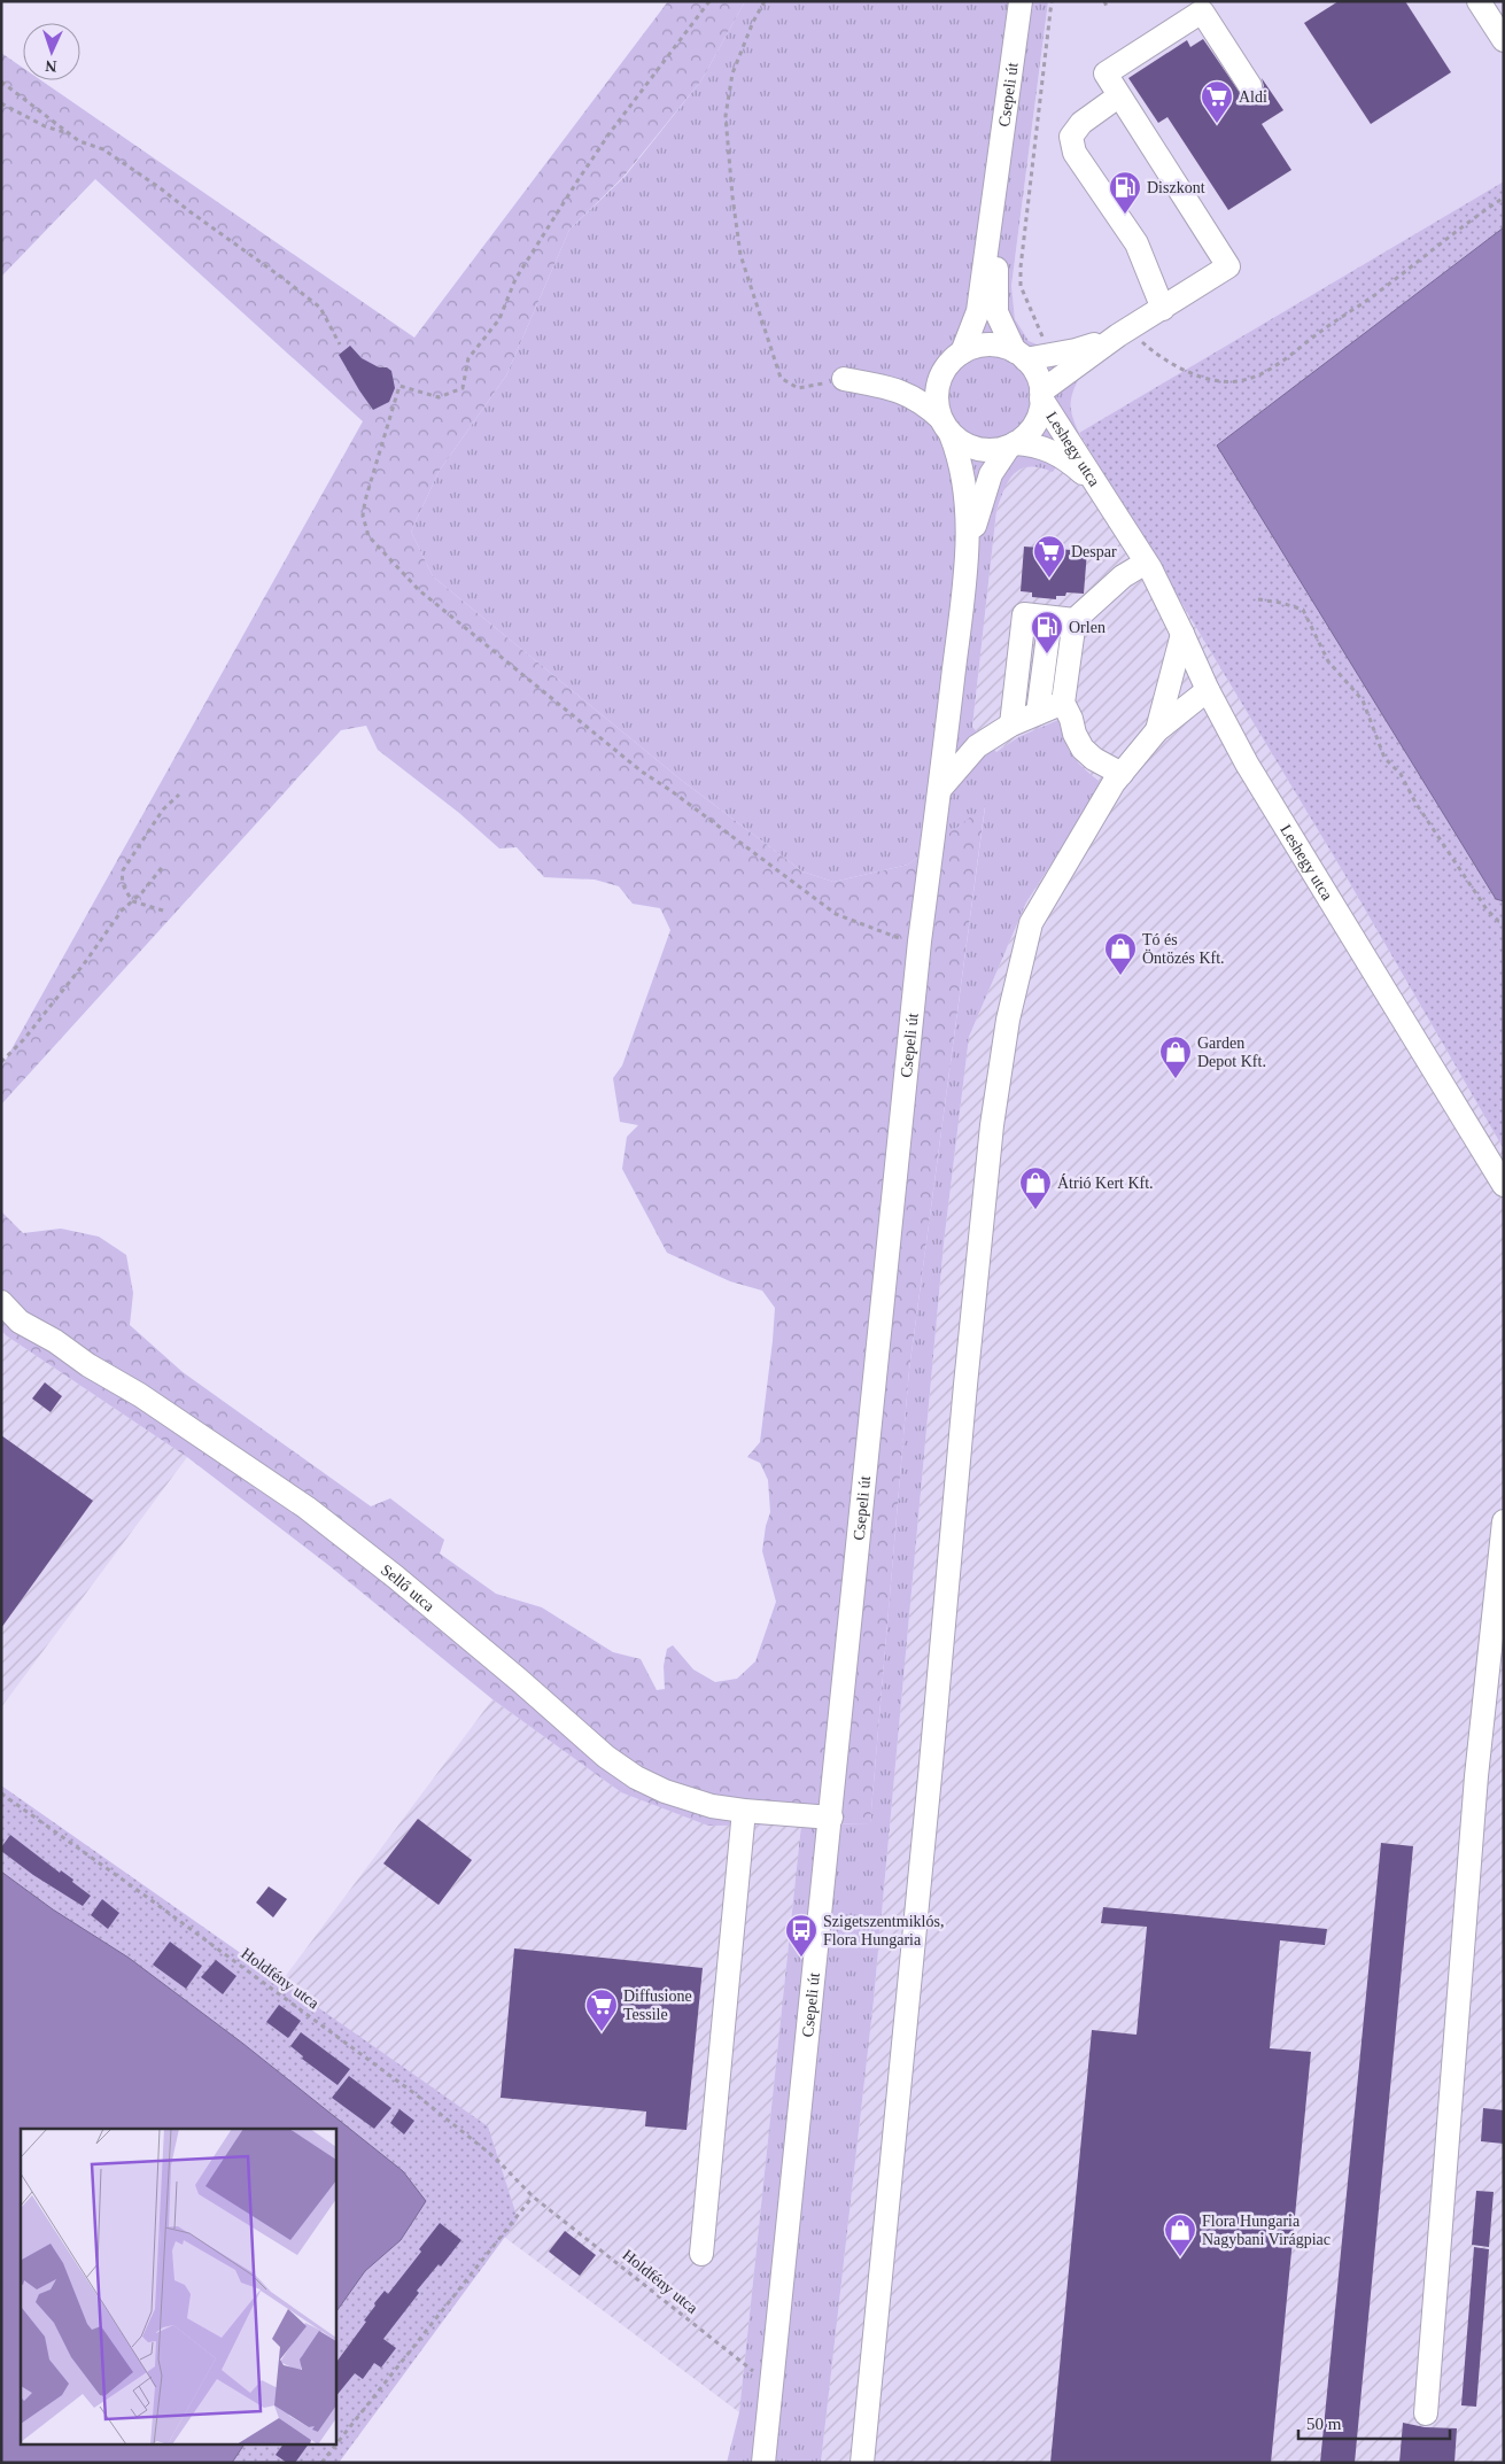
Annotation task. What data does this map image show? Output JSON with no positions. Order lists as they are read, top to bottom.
{
  "streets": {
    "street": ["Csepeli út", "Leshegy utca", "Sellő utca"],
    "path": ["Holdfény utca"]
  },
  "crossings": [
    ["Csepeli út", "Leshegy utca"],
    ["Csepeli út", "Sellő utca"],
    ["Csepeli út", "Holdfény utca"]
  ],
  "places": {
    "supermarket": ["Aldi", "Despar", "Diffusione Tessile"],
    "fuel station": ["Diszkont", "Orlen"],
    "shop": [
      "Tó és Öntözés Kft.",
      "Garden Depot Kft.",
      "Átrió Kert Kft.",
      "Flora Hungaria Nagybani Virágpiac"
    ],
    "bus stop": ["Szigetszentmiklós, Flora Hungaria"]
  },
  "scale_bar": "50 m",
  "north": "bottom"
}
